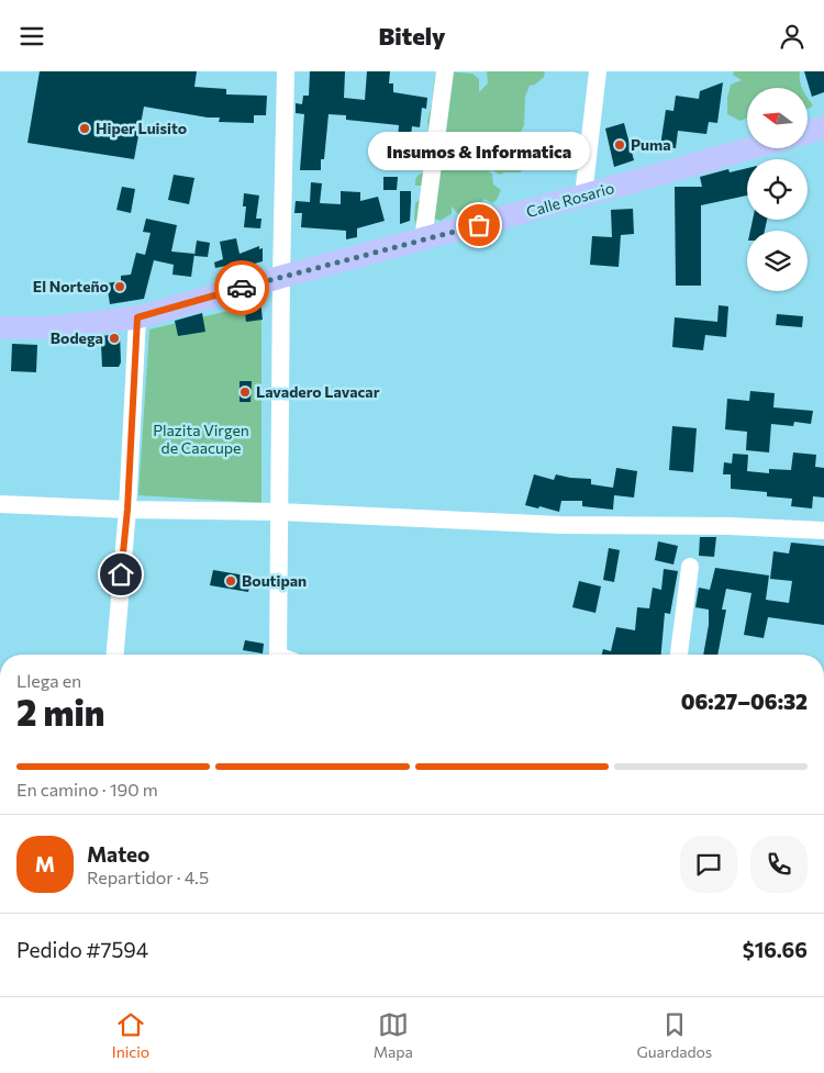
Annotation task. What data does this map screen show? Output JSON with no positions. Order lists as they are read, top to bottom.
{
  "streets": {
    "main road": ["Calle Rosario"]
  },
  "parks": ["Plazita Virgen de Caacupe"],
  "places": [
    "Hiper Luisito",
    "Puma",
    "Insumos & Informatica",
    "El Norteño",
    "Bodega",
    "Lavadero Lavacar",
    "Boutipan"
  ],
  "north": "left",
  "page": {
    "header": "Bitely",
    "bubble": "Insumos & Informatica",
    "heading": ["2 min", "Llega en", "06:27–06:32"],
    "panel": [
      "Mateo",
      "Repartidor · 4.5",
      "Pedido #7594",
      "$16.66"
    ],
    "bar": "En camino · 190 m",
    "round": "M",
    "tabs": ["Inicio", "Mapa", "Guardados"]
  }
}
